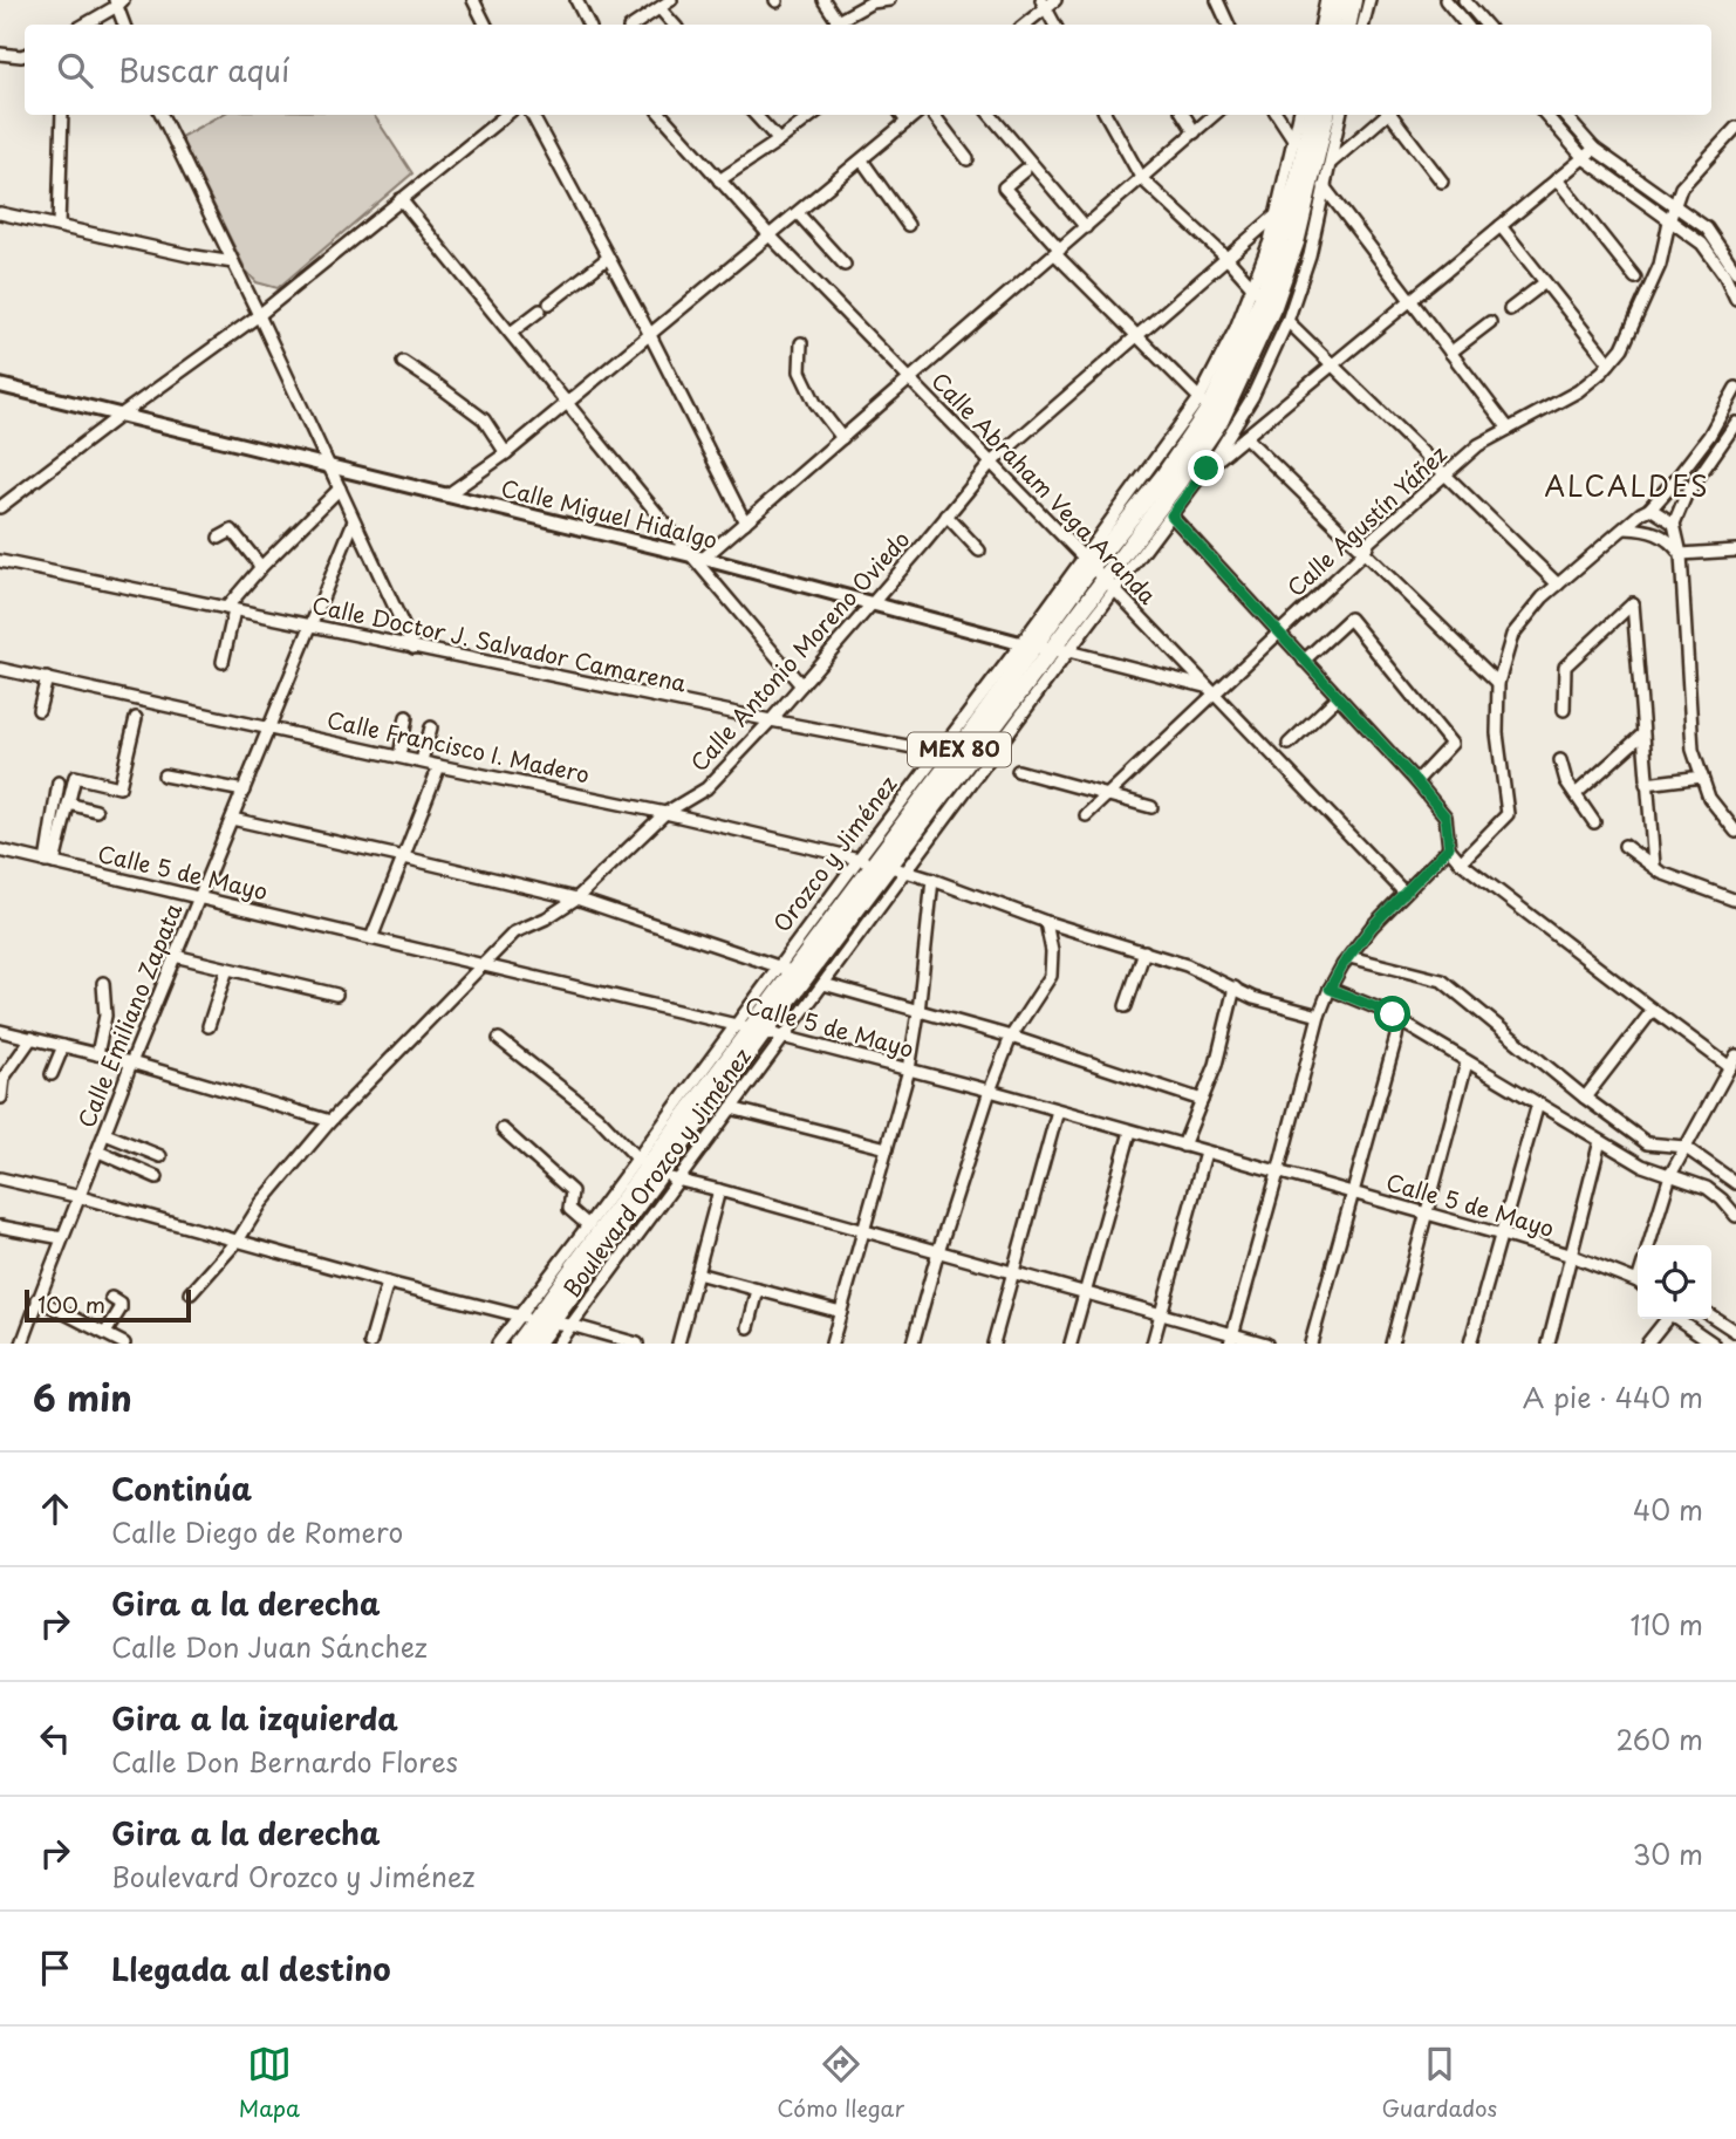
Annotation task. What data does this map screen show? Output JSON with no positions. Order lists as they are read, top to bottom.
{
  "streets": {
    "highway": ["MEX 80", "Orozco y Jiménez"],
    "street": [
      "Calle Abraham Vega Aranda",
      "Calle Miguel Hidalgo",
      "Calle Agustín Yáñez",
      "Calle Doctor J. Salvador Camarena",
      "Calle Antonio Moreno Oviedo",
      "Calle Francisco I. Madero",
      "Calle 5 de Mayo",
      "Calle Emiliano Zapata",
      "Boulevard Orozco y Jiménez"
    ]
  },
  "crossings": [
    ["Calle Abraham Vega Aranda", "Calle Miguel Hidalgo"],
    ["Calle Abraham Vega Aranda", "Calle Agustín Yáñez"],
    ["Calle Abraham Vega Aranda", "Calle Antonio Moreno Oviedo"],
    ["Calle Abraham Vega Aranda", "MEX 80"],
    ["Calle Abraham Vega Aranda", "Orozco y Jiménez"],
    ["Calle Miguel Hidalgo", "Calle Agustín Yáñez"],
    ["Calle Miguel Hidalgo", "Calle Antonio Moreno Oviedo"],
    ["Calle Miguel Hidalgo", "Orozco y Jiménez"],
    ["Calle Miguel Hidalgo", "Boulevard Orozco y Jiménez"],
    ["Calle Doctor J. Salvador Camarena", "Calle Antonio Moreno Oviedo"],
    ["Calle Doctor J. Salvador Camarena", "Orozco y Jiménez"],
    ["Calle Doctor J. Salvador Camarena", "Calle Emiliano Zapata"],
    ["Calle Doctor J. Salvador Camarena", "Boulevard Orozco y Jiménez"],
    ["Calle Antonio Moreno Oviedo", "Calle Francisco I. Madero"],
    ["Calle Antonio Moreno Oviedo", "Orozco y Jiménez"],
    ["Calle Antonio Moreno Oviedo", "Calle 5 de Mayo"],
    ["Calle Francisco I. Madero", "Orozco y Jiménez"],
    ["Calle Francisco I. Madero", "Calle Emiliano Zapata"],
    ["Calle Francisco I. Madero", "Boulevard Orozco y Jiménez"],
    ["MEX 80", "Orozco y Jiménez"],
    ["Orozco y Jiménez", "Calle 5 de Mayo"],
    ["Orozco y Jiménez", "Boulevard Orozco y Jiménez"],
    ["Calle 5 de Mayo", "Calle Emiliano Zapata"],
    ["Calle 5 de Mayo", "Boulevard Orozco y Jiménez"]
  ],
  "districts": ["ALCALDES"],
  "scale_bar": "100 m",
  "page": {
    "search": "Buscar aquí",
    "scale": "100 m",
    "heading": ["6 min", "A pie · 440 m"],
    "list": [
      ["Continúa", "Calle Diego de Romero", "40 m"],
      ["Gira a la derecha", "Calle Don Juan Sánchez", "110 m"],
      ["Gira a la izquierda", "Calle Don Bernardo Flores", "260 m"],
      ["Gira a la derecha", "Boulevard Orozco y Jiménez", "30 m"],
      "Llegada al destino"
    ],
    "nav": ["Mapa", "Cómo llegar", "Guardados"]
  }
}
